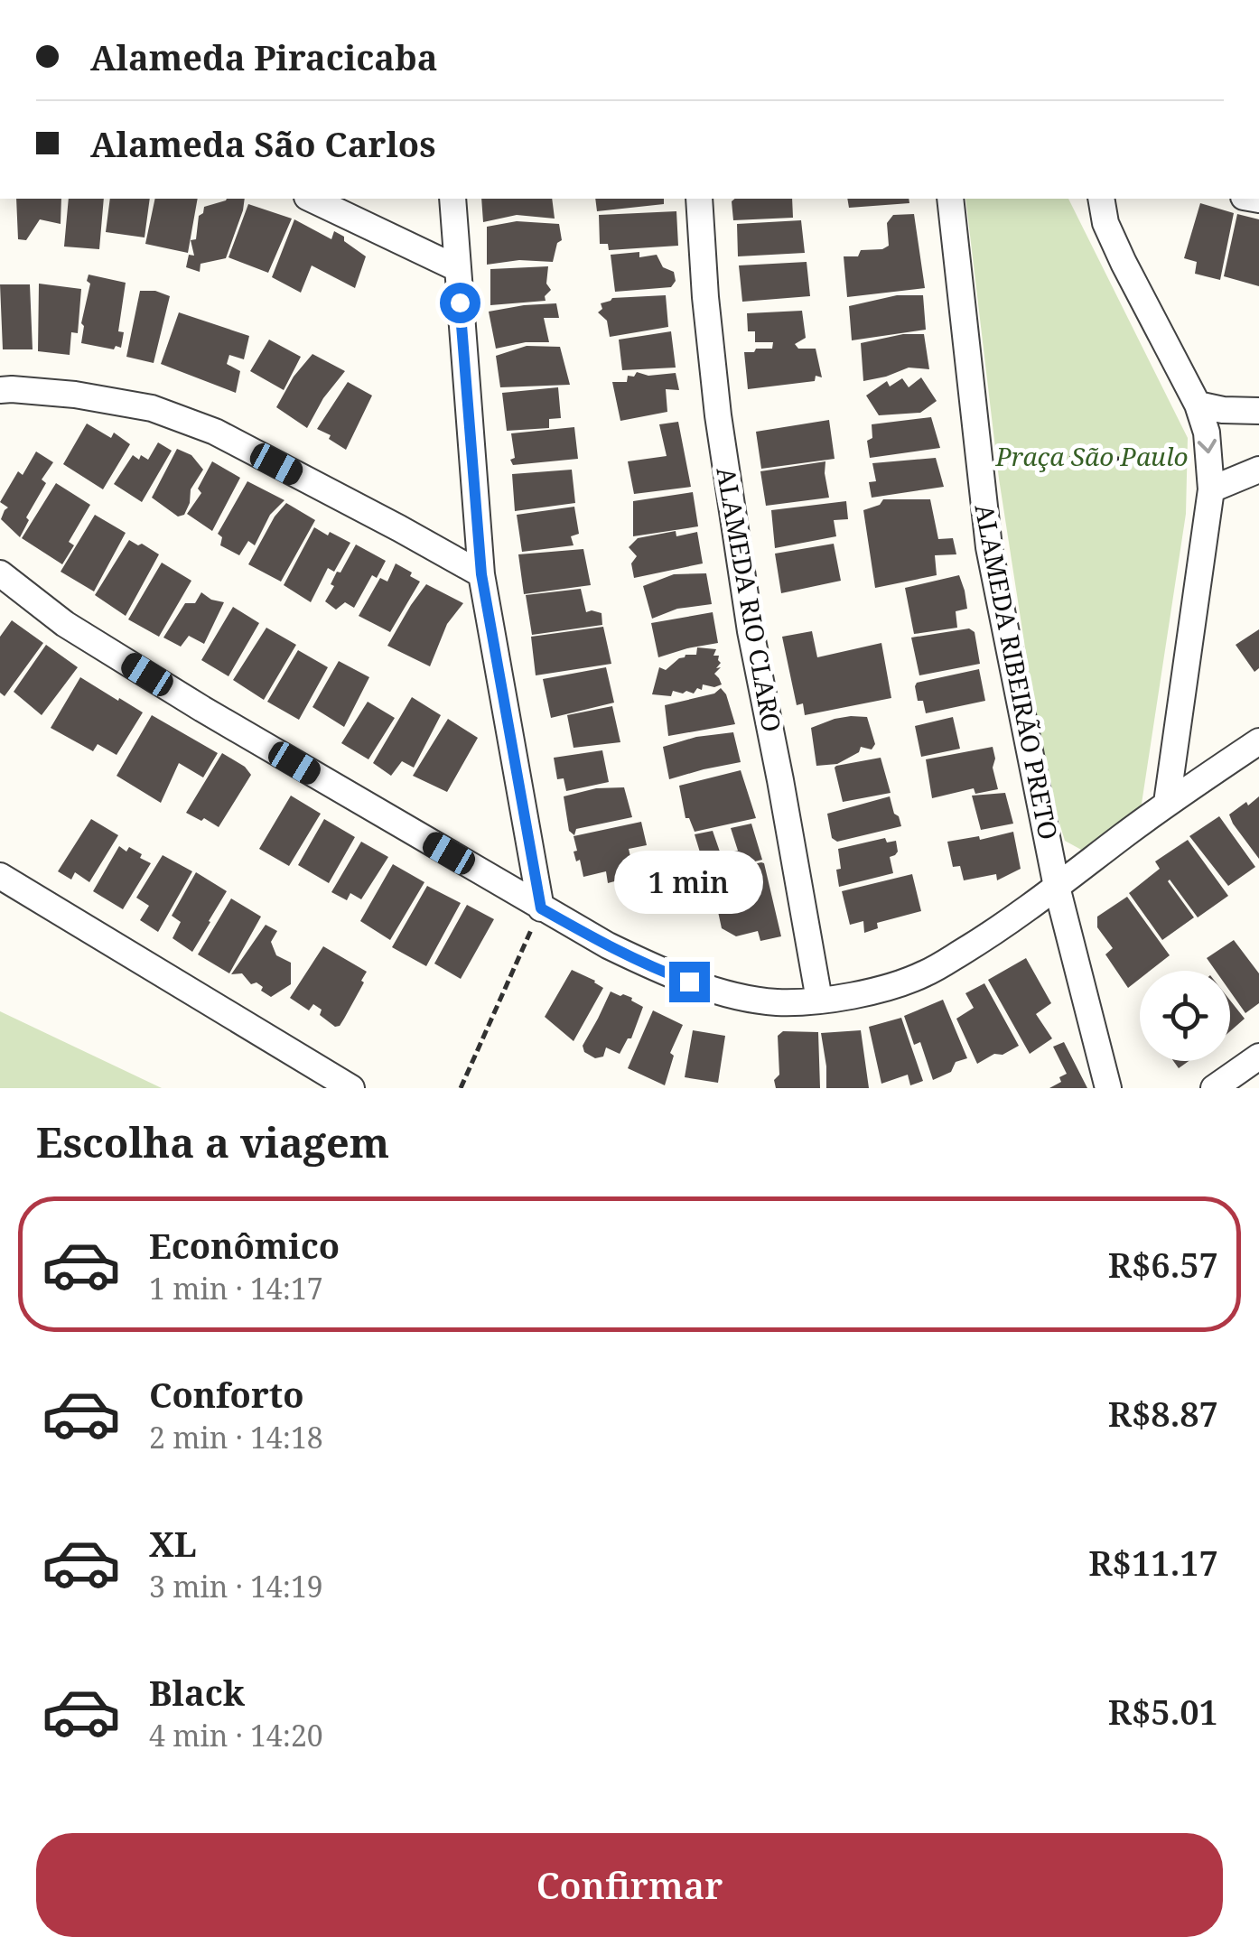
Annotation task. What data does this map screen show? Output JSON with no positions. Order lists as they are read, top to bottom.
{
  "streets": {
    "street": ["ALAMEDA RIO CLARO", "ALAMEDA RIBEIRÃO PRETO"]
  },
  "parks": ["Praça São Paulo"],
  "page": {
    "banner": ["Alameda Piracicaba", "Alameda São Carlos"],
    "bubble": "1 min",
    "heading": "Escolha a viagem",
    "list": [
      {
        "name": "Econômico",
        "note": "1 min · 14:17",
        "value": "R$6.57"
      },
      {
        "name": "Conforto",
        "note": "2 min · 14:18",
        "value": "R$8.87"
      },
      {
        "name": "XL",
        "note": "3 min · 14:19",
        "value": "R$11.17"
      },
      {
        "name": "Black",
        "note": "4 min · 14:20",
        "value": "R$5.01"
      }
    ],
    "buttons": "Confirmar"
  }
}
